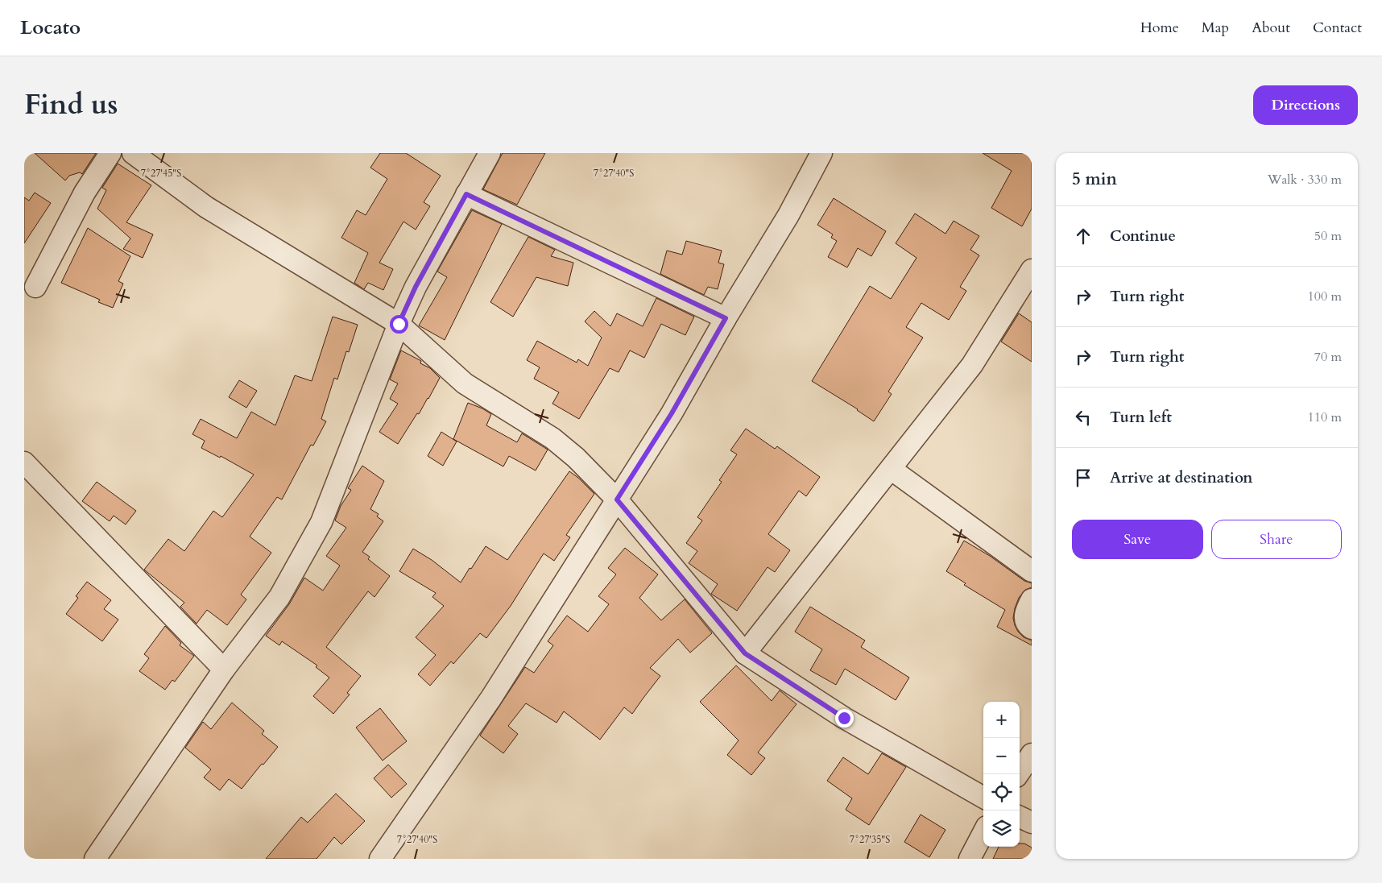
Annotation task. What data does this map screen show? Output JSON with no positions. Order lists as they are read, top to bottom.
{
  "page": {
    "header": "Locato",
    "nav": [
      "Home",
      "Map",
      "About",
      "Contact"
    ],
    "title": "Find us",
    "buttons": [
      "Directions",
      ["Save", "Share"]
    ],
    "heading": ["5 min", "Walk · 330 m"],
    "list": [
      ["Continue", "50 m"],
      ["Turn right", "100 m"],
      ["Turn right", "70 m"],
      ["Turn left", "110 m"],
      "Arrive at destination"
    ],
    "map_buttons": ["+", "−"]
  },
  "coordinates": ["7°27'45\"S", "7°27'40\"S", "7°27'35\"S"]
}
